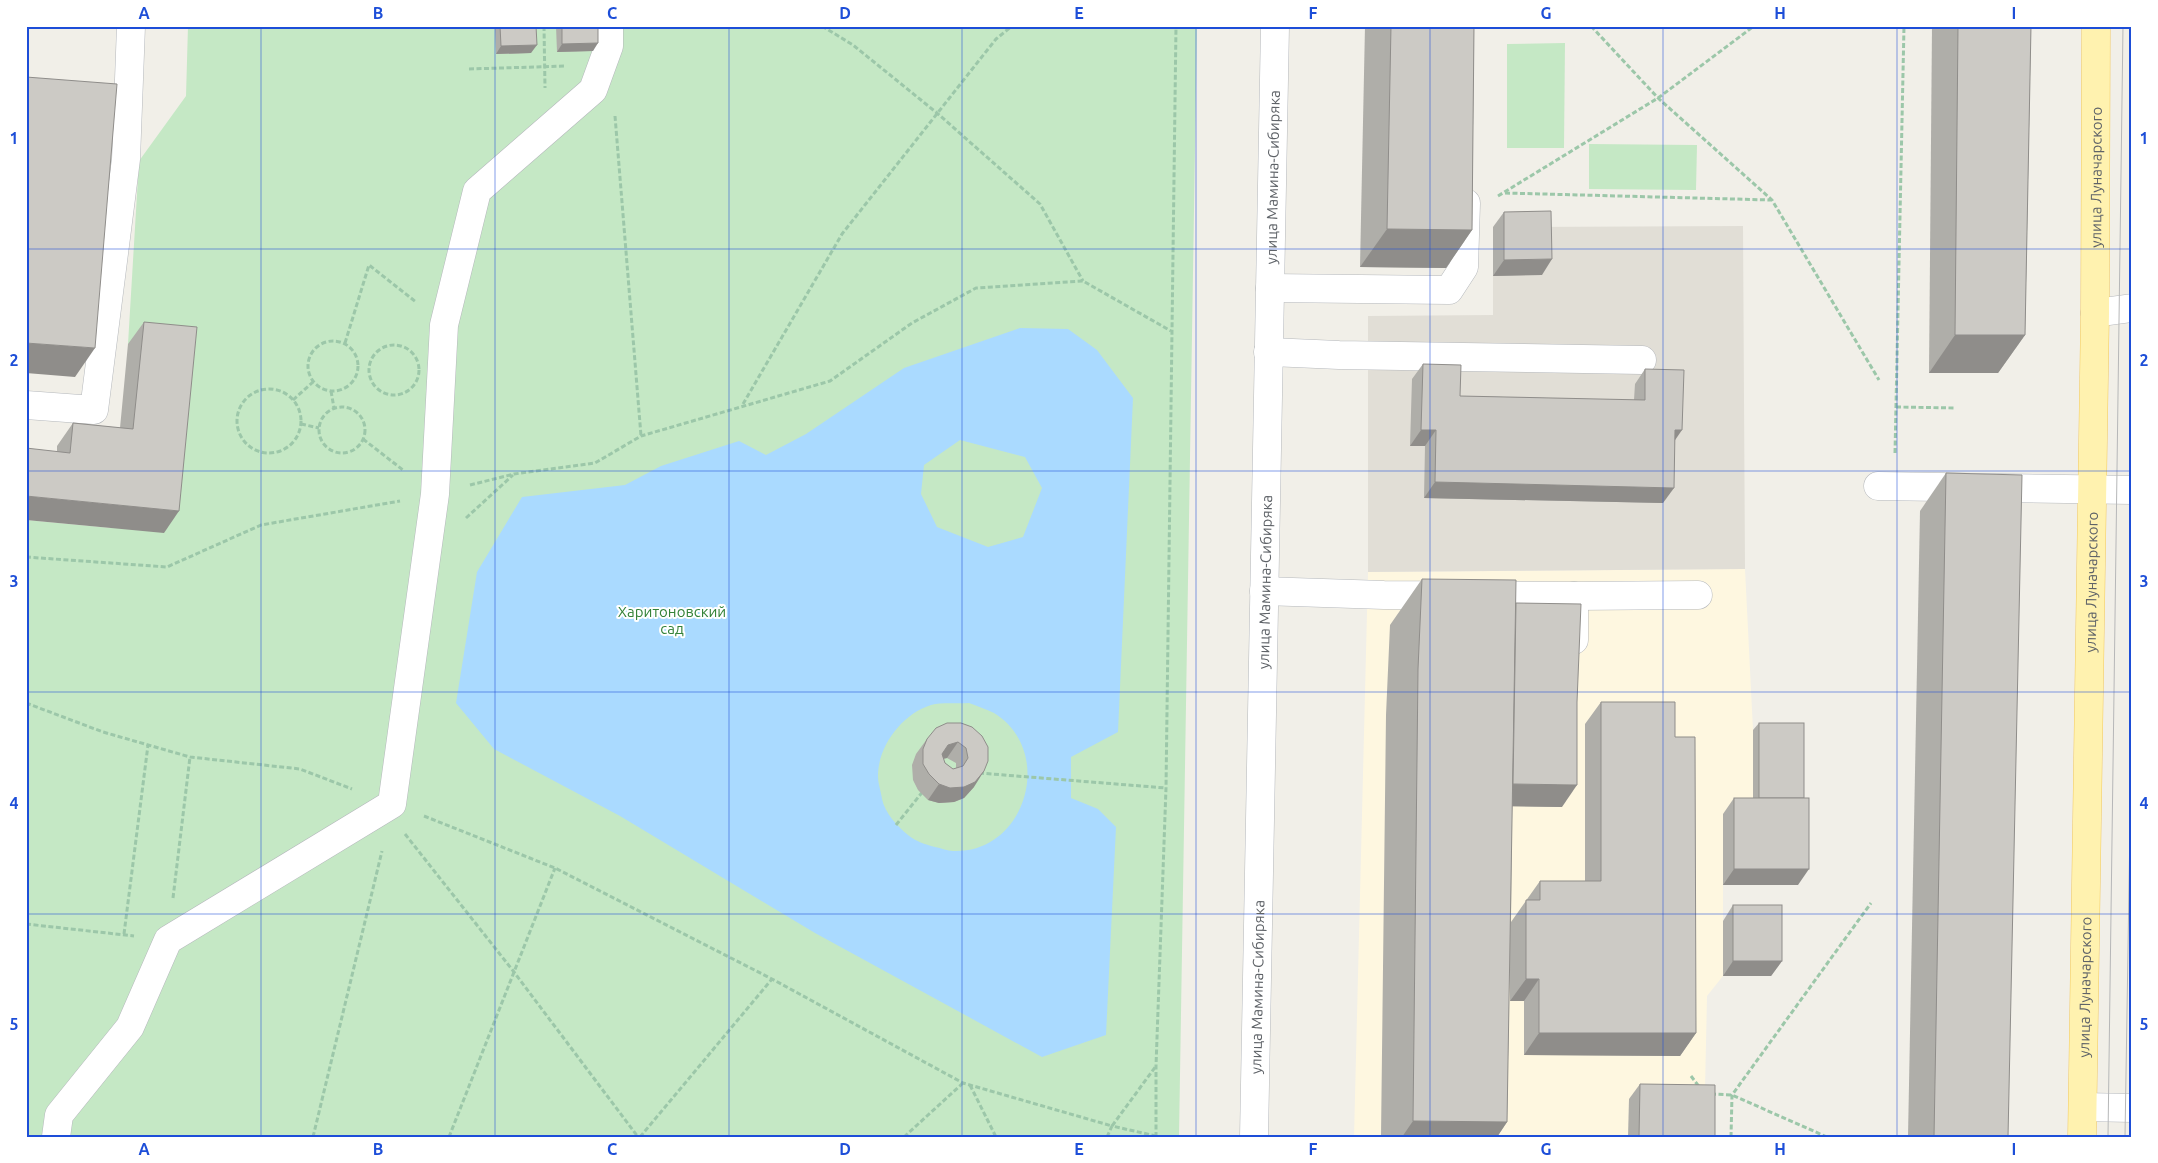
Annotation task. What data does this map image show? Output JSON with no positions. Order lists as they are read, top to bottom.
{
  "streets": {
    "main road": ["улица Луначарского"],
    "street": ["улица Мамина-Сибиряка"]
  },
  "parks": ["Харитоновский сад"],
  "grid": {
    "columns": [
      "A",
      "B",
      "C",
      "D",
      "E",
      "F",
      "G",
      "H",
      "I"
    ],
    "rows": [
      "1",
      "2",
      "3",
      "4",
      "5"
    ]
  }
}
